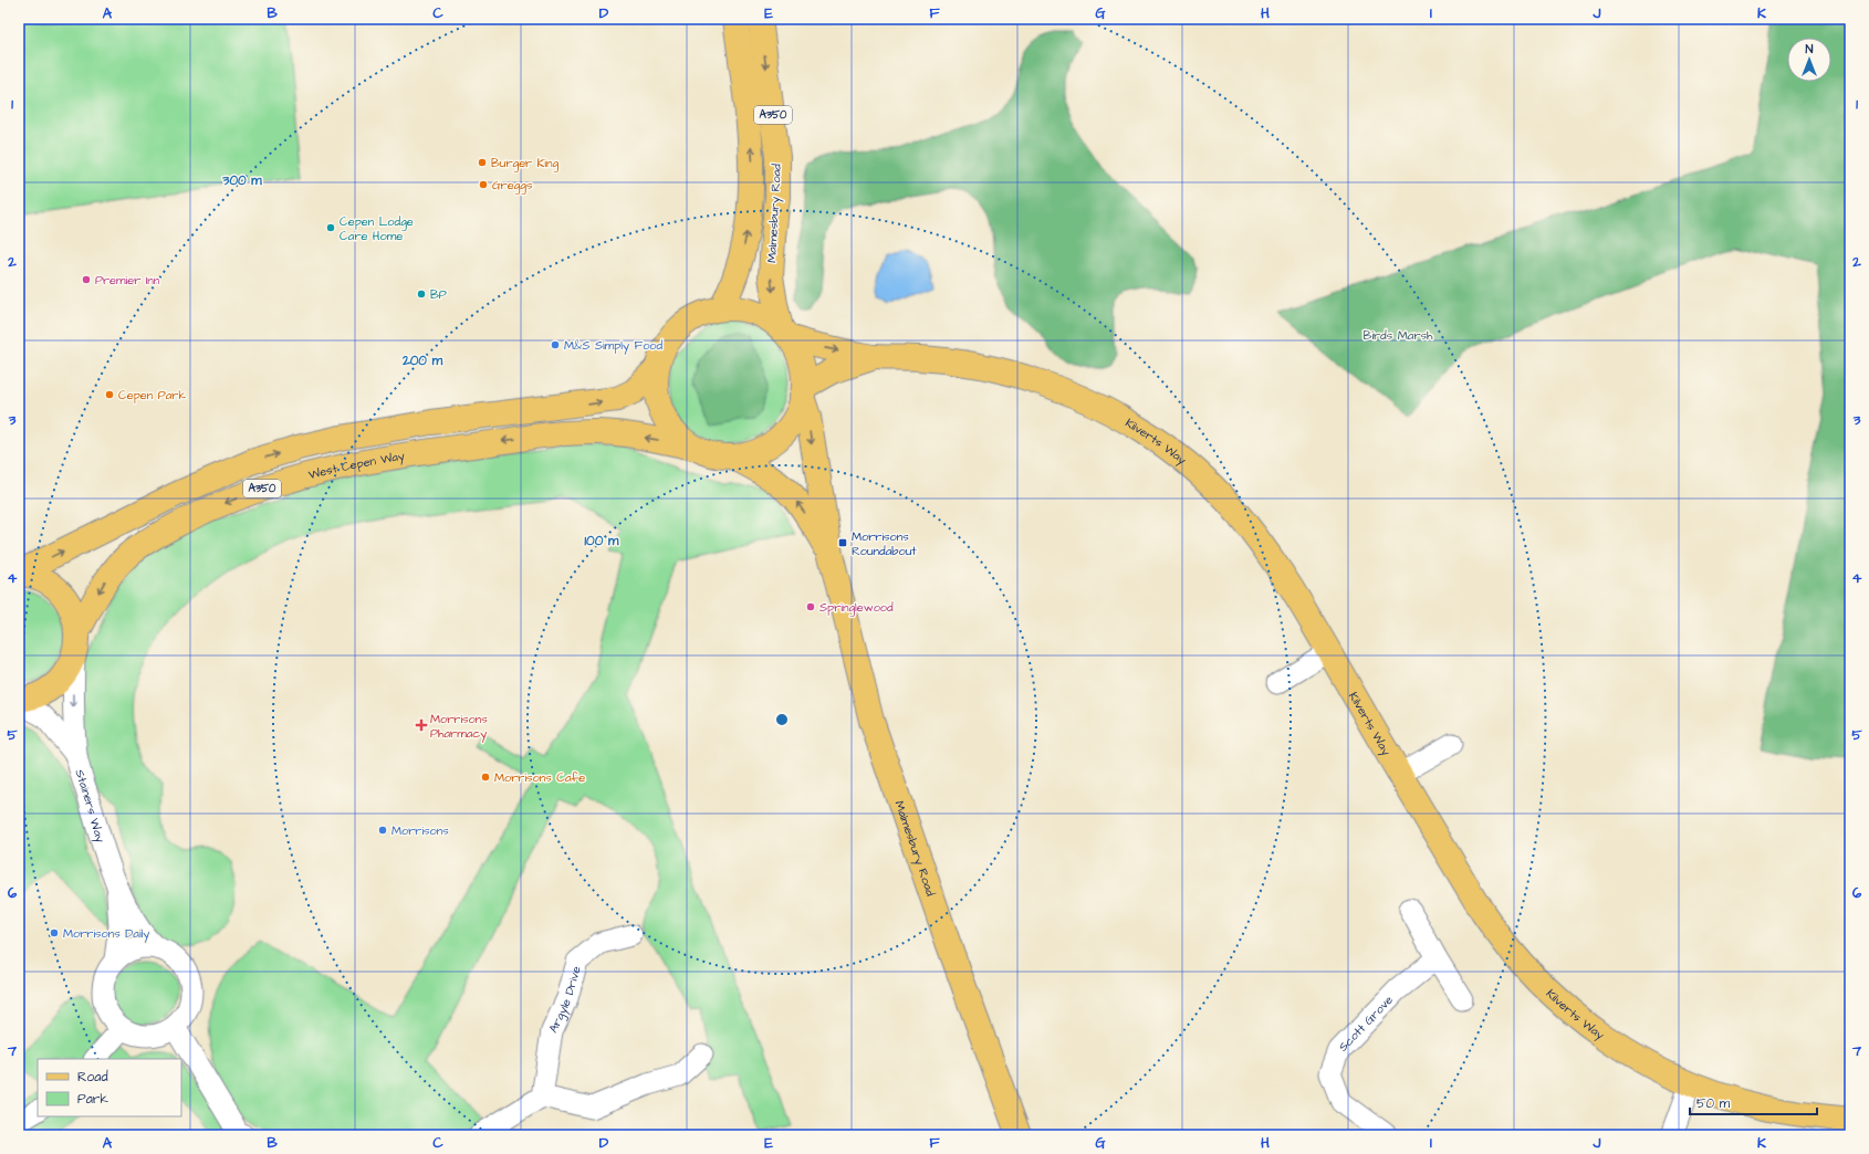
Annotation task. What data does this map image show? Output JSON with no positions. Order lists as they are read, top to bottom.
{
  "streets": {
    "main road": [
      "A350",
      "Malmesbury Road",
      "Kilverts Way",
      "West Cepen Way"
    ],
    "street": ["Stainers Way", "Argyle Drive", "Scott Grove"]
  },
  "crossings": [
    ["A350", "Malmesbury Road"],
    ["A350", "Kilverts Way"],
    ["A350", "West Cepen Way"],
    ["Malmesbury Road", "Kilverts Way"],
    ["Malmesbury Road", "West Cepen Way"],
    ["Kilverts Way", "West Cepen Way"]
  ],
  "parks": ["Birds Marsh"],
  "places": {
    "other": [
      "Burger King",
      "Greggs",
      "Cepen Lodge Care Home",
      "Premier Inn",
      "BP",
      "M&S Simply Food",
      "Cepen Park",
      "Springlewood",
      "Morrisons Cafe",
      "Morrisons",
      "Morrisons Daily"
    ],
    "transit": ["Morrisons Roundabout"],
    "health": ["Morrisons Pharmacy"]
  },
  "legend": ["Road", "Park"],
  "scale_bar": "50 m",
  "north": "top",
  "grid": {
    "columns": [
      "A",
      "B",
      "C",
      "D",
      "E",
      "F",
      "G",
      "H",
      "I",
      "J",
      "K"
    ],
    "rows": [
      "1",
      "2",
      "3",
      "4",
      "5",
      "6",
      "7"
    ]
  },
  "rings": ["300 m", "200 m", "100 m"]
}
